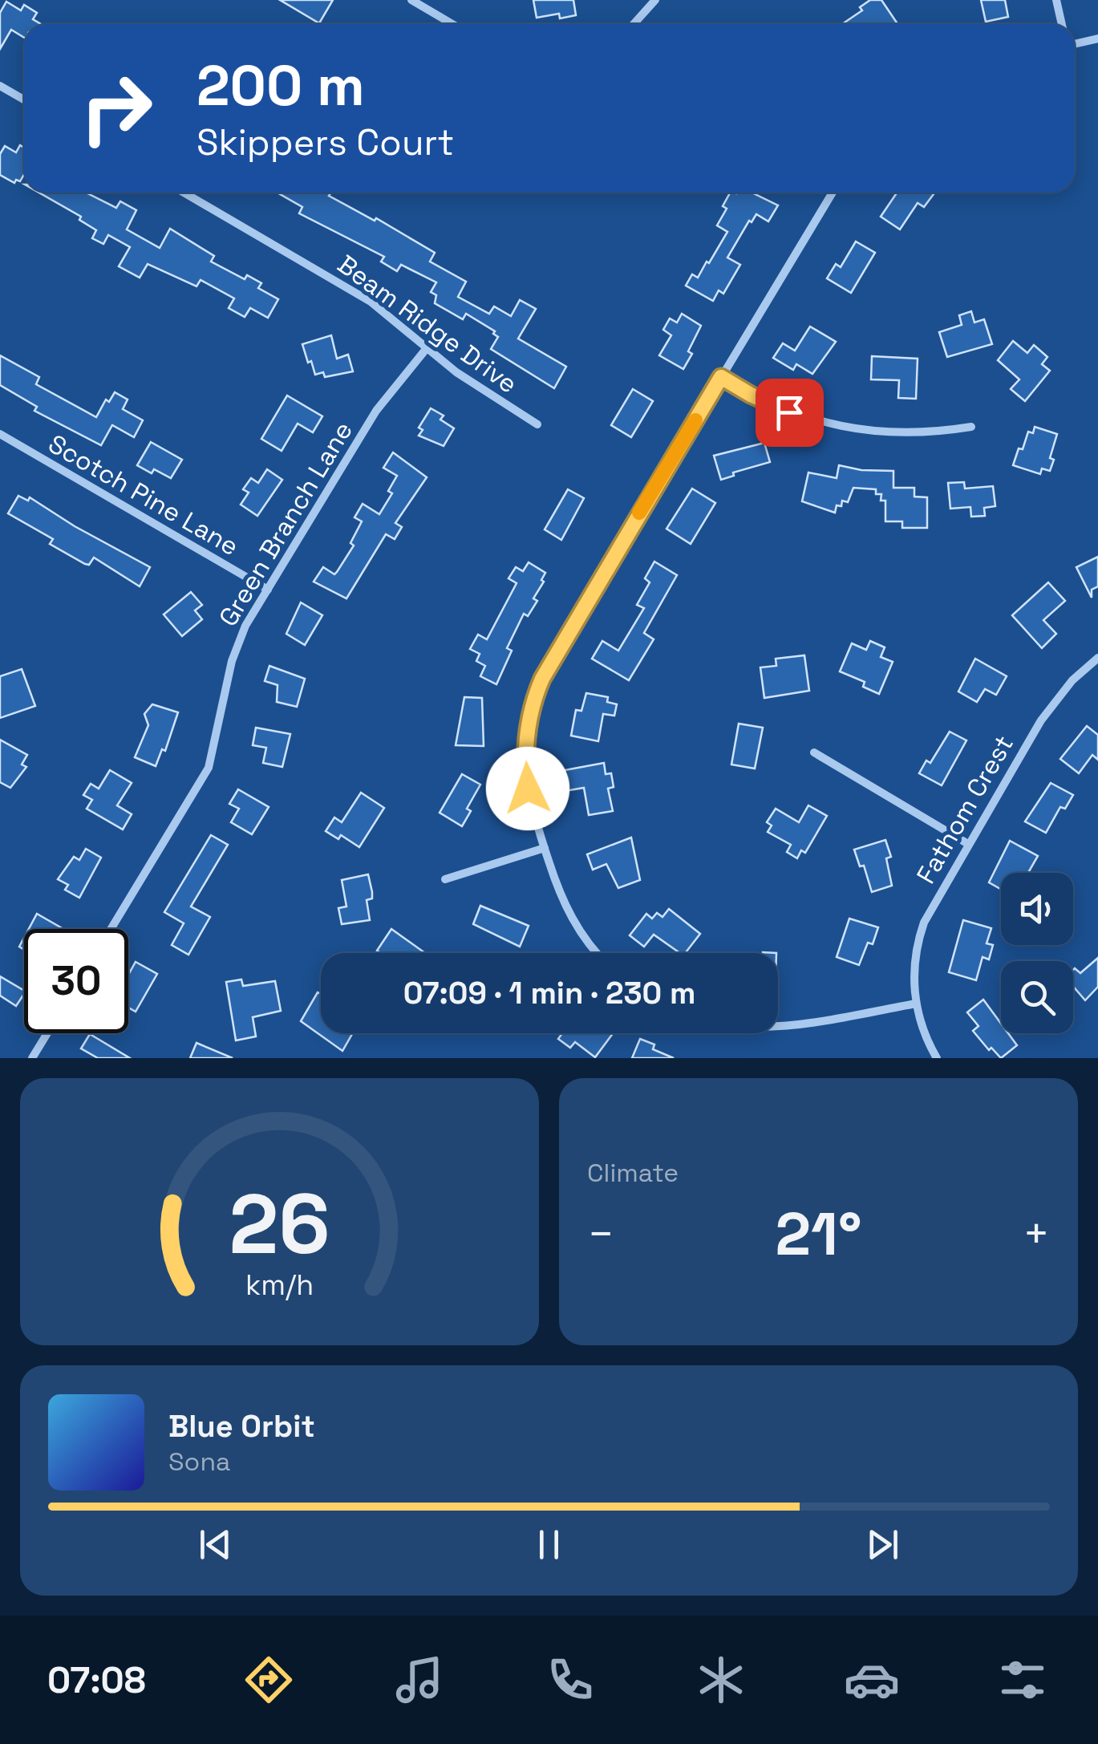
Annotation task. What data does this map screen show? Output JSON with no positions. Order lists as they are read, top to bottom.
{
  "streets": {
    "street": [
      "Beam Ridge Drive",
      "Scotch Pine Lane",
      "Green Branch Lane",
      "Fathom Crest"
    ]
  },
  "crossings": [
    ["Beam Ridge Drive", "Green Branch Lane"],
    ["Scotch Pine Lane", "Green Branch Lane"]
  ],
  "page": {
    "turn": ["200 m", "Skippers Court"],
    "limit": "30",
    "trip": "07:09 · 1 min · 230 m",
    "tile": "Climate",
    "heat": ["−", "21°", "+"],
    "song": ["Blue Orbit", "Sona"],
    "tabs": "07:08",
    "gauge": ["26", "km/h"]
  }
}
